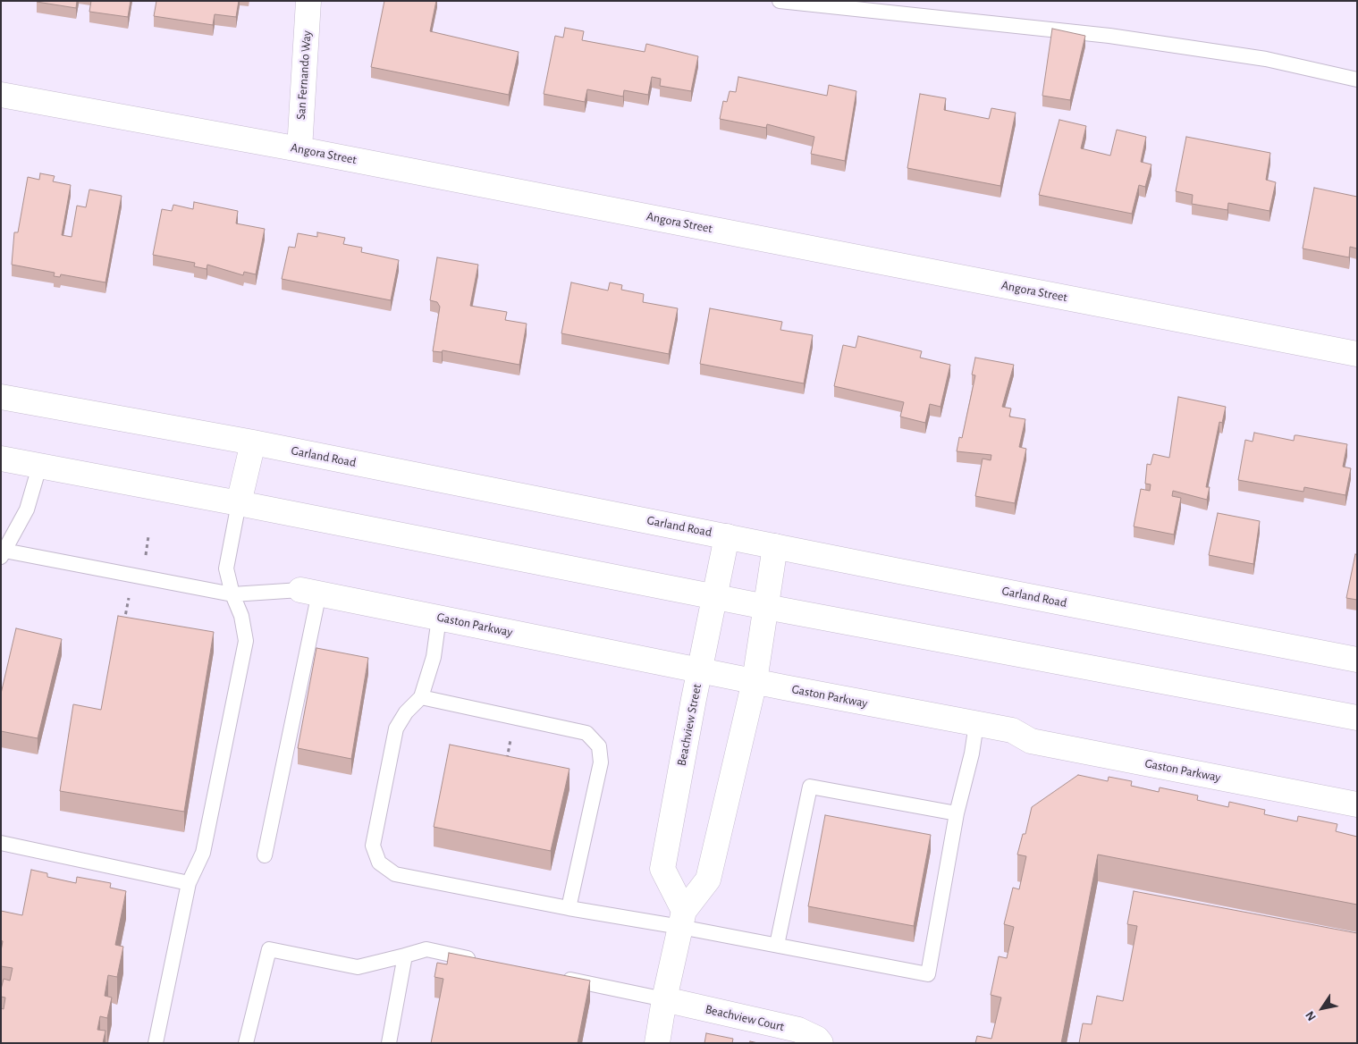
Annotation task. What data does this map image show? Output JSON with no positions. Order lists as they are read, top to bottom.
{
  "streets": {
    "street": [
      "San Fernando Way",
      "Angora Street",
      "Garland Road",
      "Gaston Parkway",
      "Beachview Street",
      "Beachview Court"
    ]
  },
  "crossings": [
    ["San Fernando Way", "Angora Street"],
    ["Garland Road", "Beachview Street"],
    ["Gaston Parkway", "Beachview Street"]
  ],
  "north": "bottom left"
}
